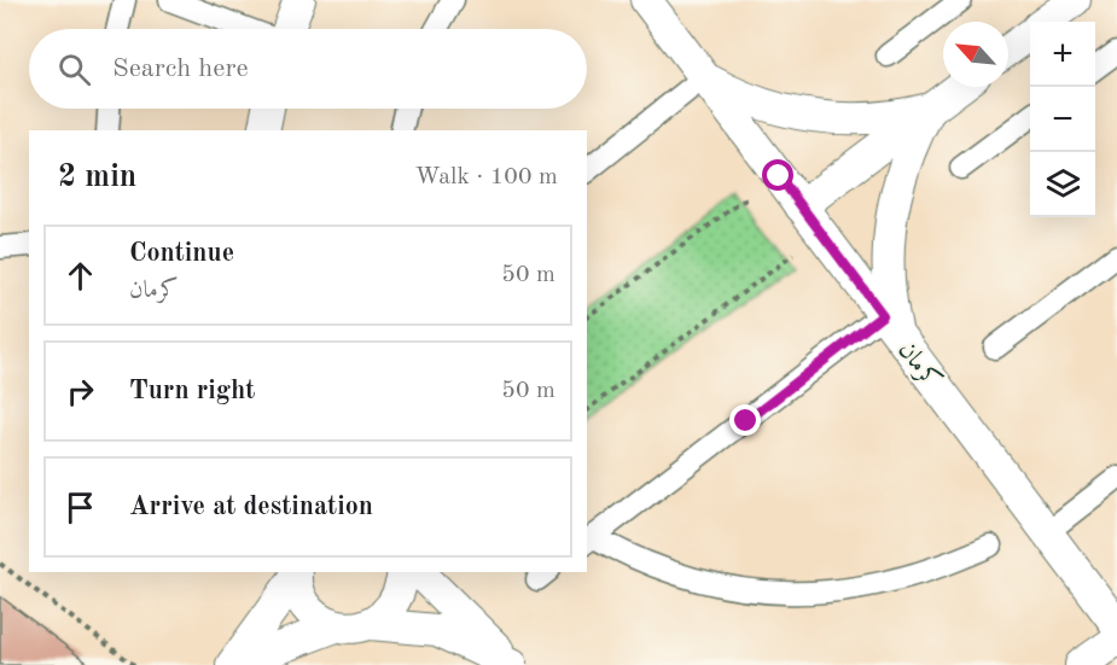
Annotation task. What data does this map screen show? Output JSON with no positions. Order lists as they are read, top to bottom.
{
  "streets": {
    "street": ["کرمان"]
  },
  "north": "top left",
  "page": {
    "map_buttons": ["+", "−"],
    "search": "Search here",
    "heading": ["2 min", "Walk · 100 m"],
    "list": [
      ["Continue", "کرمان", "50 m"],
      ["Turn right", "50 m"],
      "Arrive at destination"
    ]
  }
}
